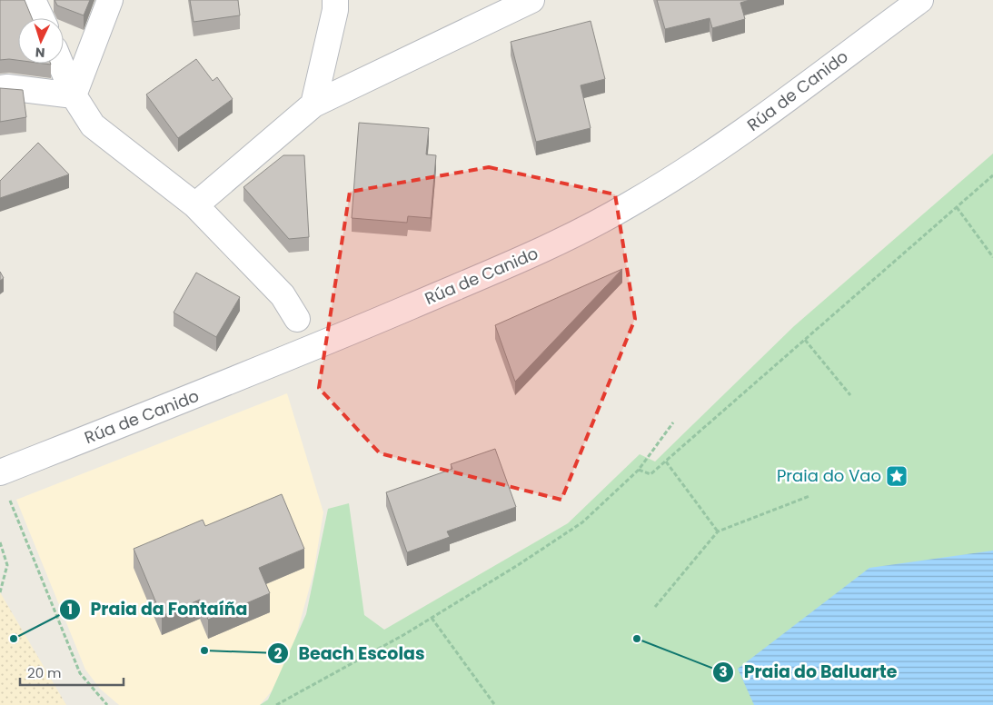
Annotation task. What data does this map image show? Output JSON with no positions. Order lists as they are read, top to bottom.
{
  "streets": {
    "street": ["Rúa de Canido"]
  },
  "places": {
    "place": ["Praia do Vao"],
    "other": ["Praia da Fontaíña", "Praia do Baluarte", "Beach Escolas"]
  },
  "scale_bar": "20 m",
  "north": "bottom"
}
